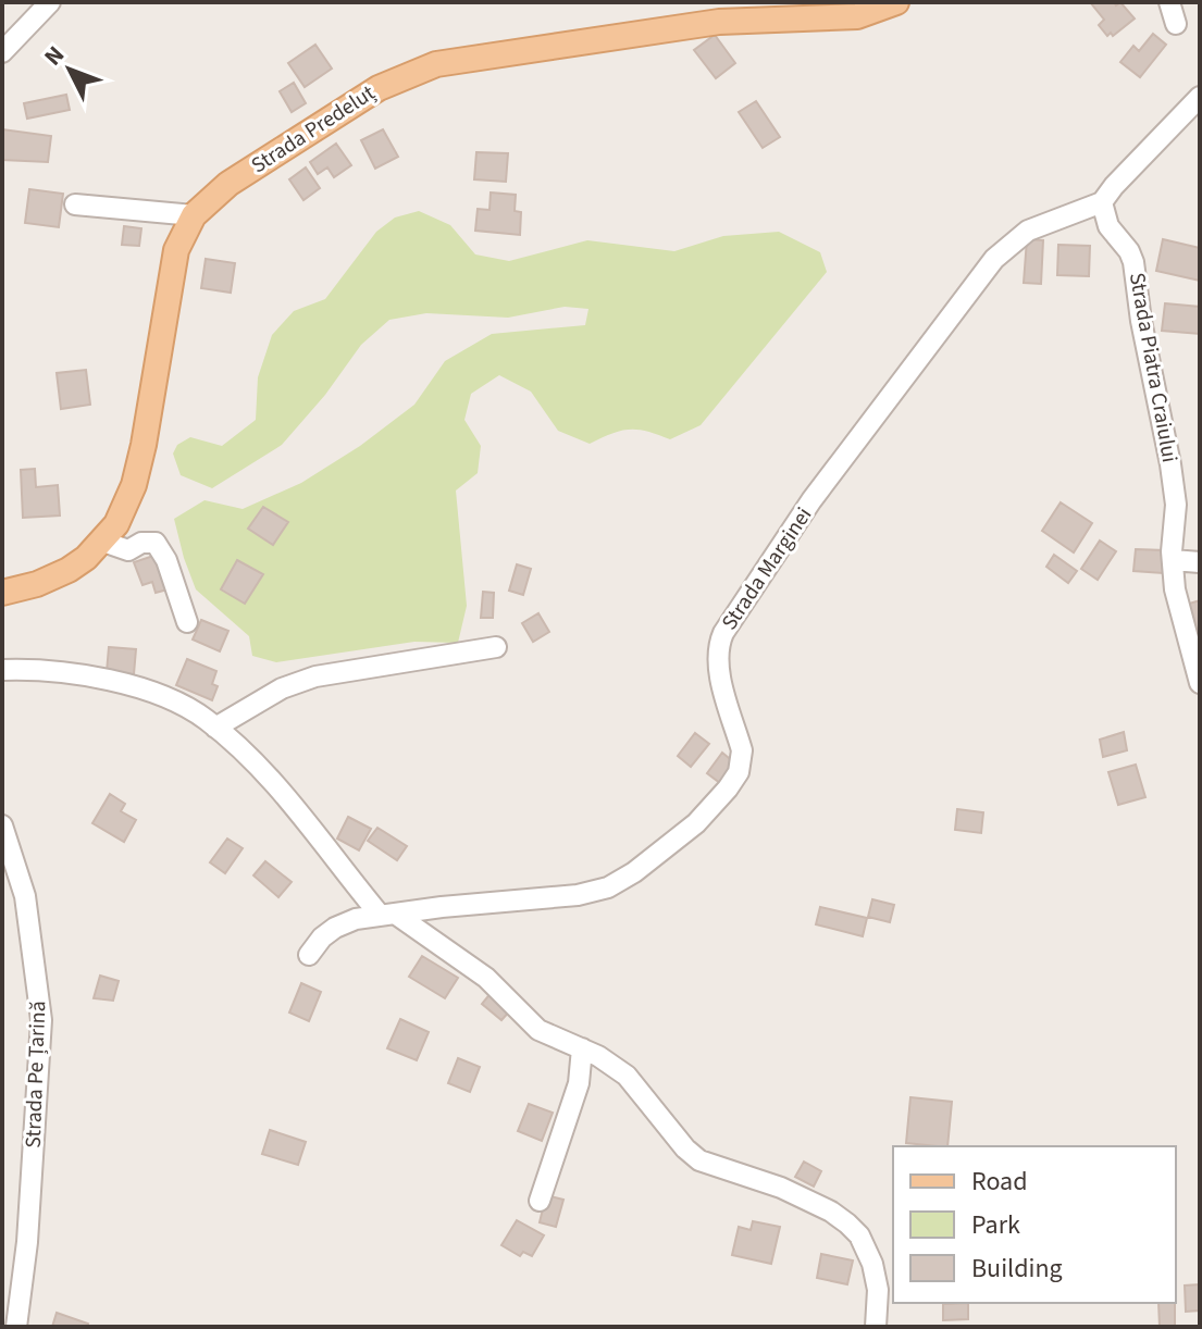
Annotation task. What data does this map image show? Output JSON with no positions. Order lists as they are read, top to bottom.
{
  "streets": {
    "main road": ["Strada Predeluț"],
    "street": ["Strada Piatra Craiului", "Strada Marginei", "Strada Pe Țarină"]
  },
  "crossings": [
    ["Strada Piatra Craiului", "Strada Marginei"]
  ],
  "legend": ["Road", "Park", "Building"],
  "north": "top left"
}
